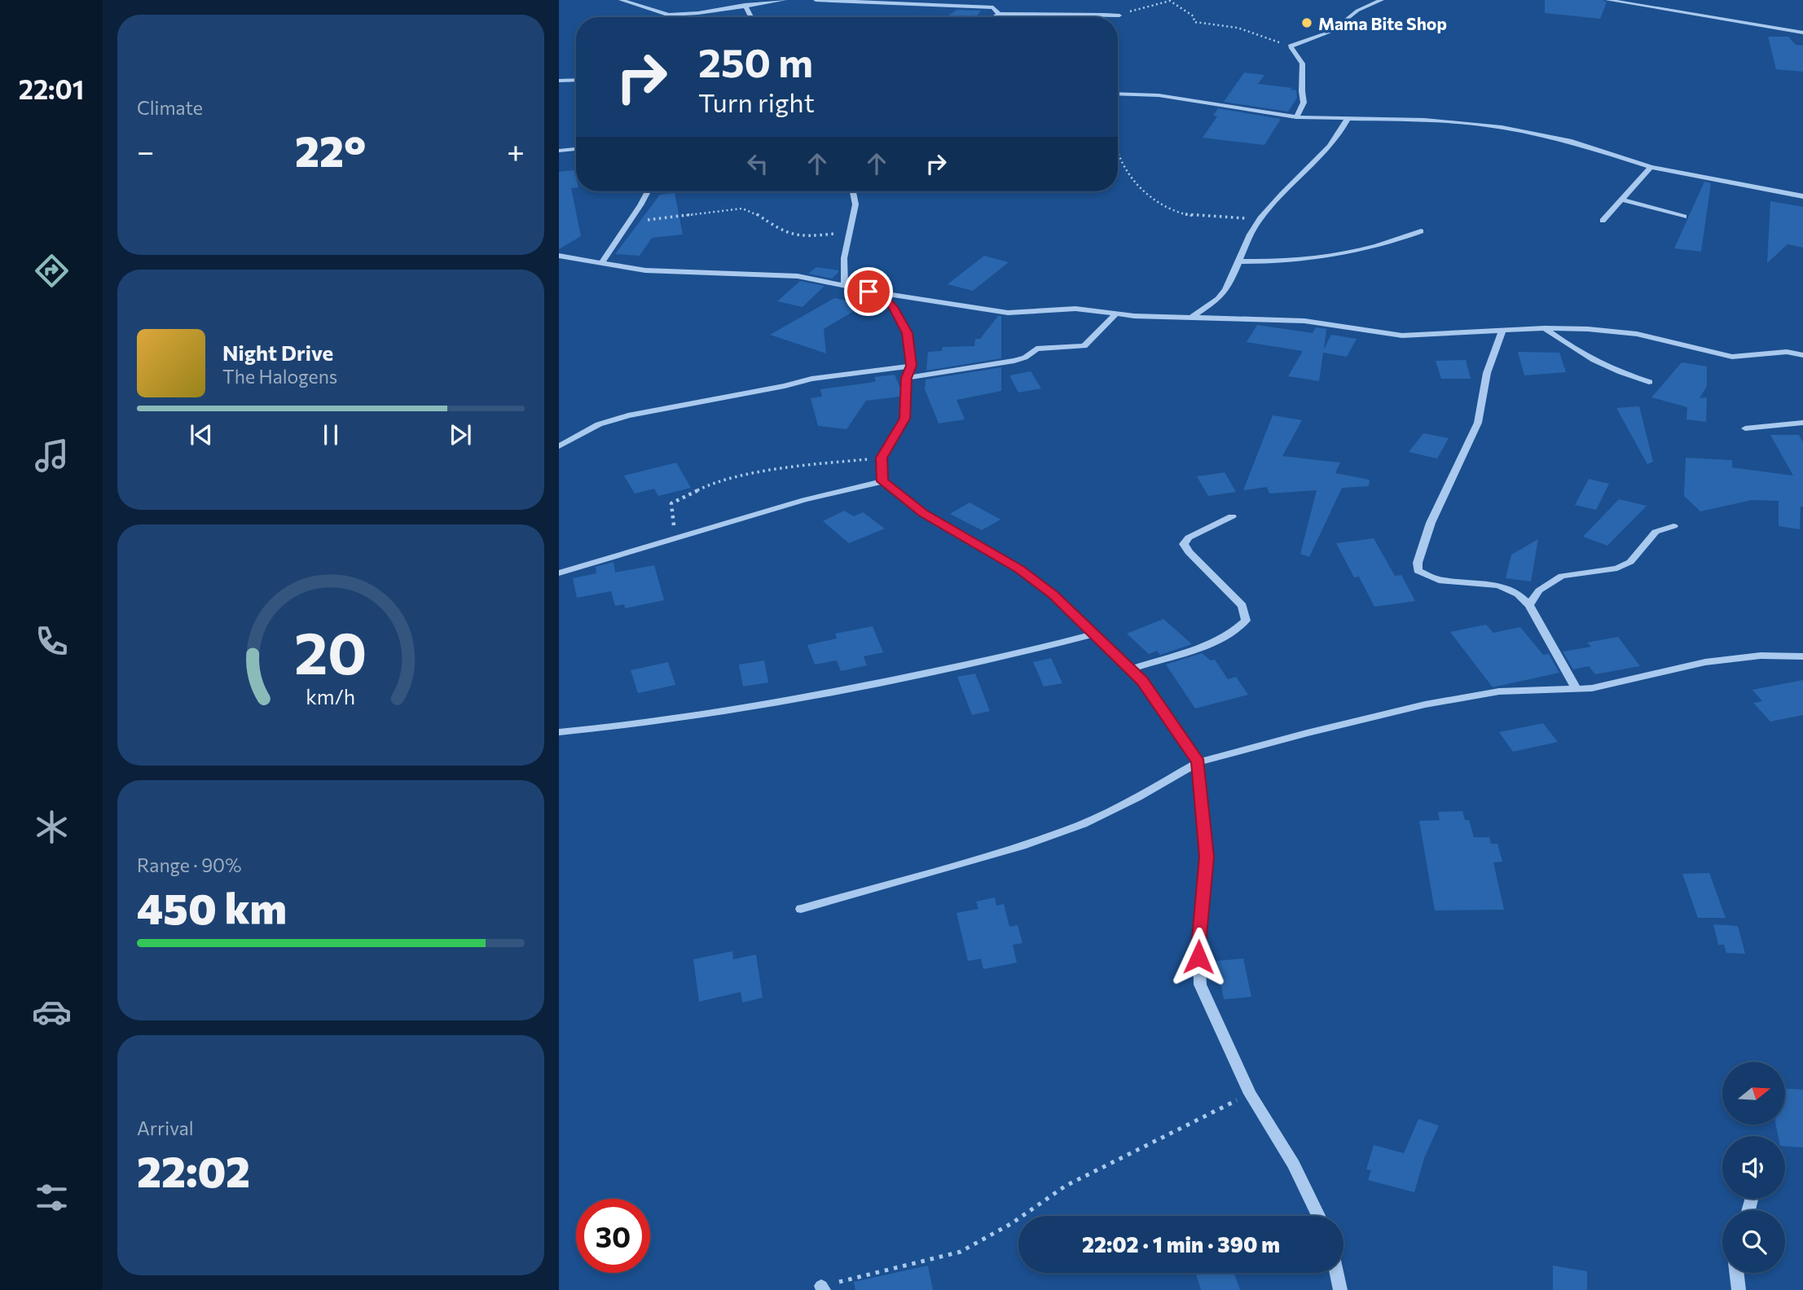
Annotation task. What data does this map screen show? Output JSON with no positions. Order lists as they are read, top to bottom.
{
  "places": ["Mama Bite Shop"],
  "north": "right",
  "page": {
    "tabs": "22:01",
    "tile": [
      "Climate",
      ["Range · 90%", "450 km"],
      ["Arrival", "22:02"]
    ],
    "turn": ["250 m", "Turn right"],
    "heat": ["−", "22°", "+"],
    "song": ["Night Drive", "The Halogens"],
    "limit": "30",
    "trip": "22:02 · 1 min · 390 m",
    "gauge": ["20", "km/h"]
  }
}
